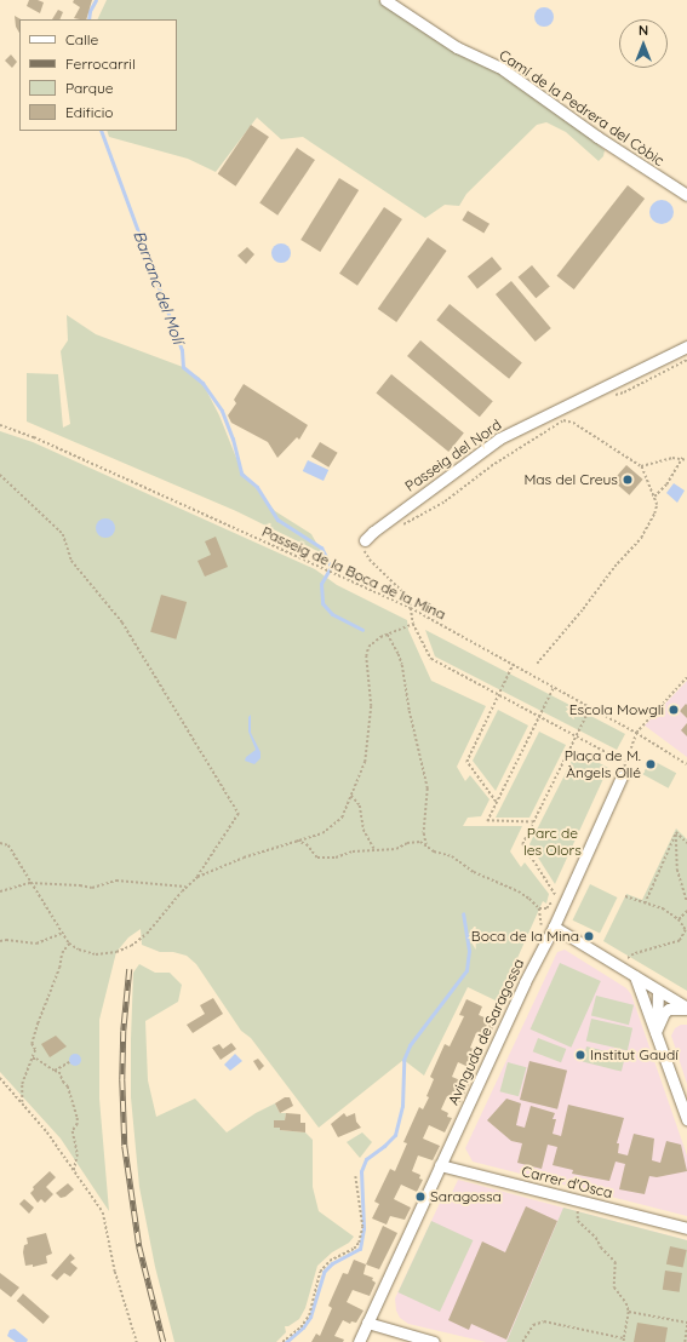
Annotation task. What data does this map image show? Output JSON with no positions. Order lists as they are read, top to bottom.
{
  "streets": {
    "street": [
      "Camí de la Pedrera del Còbic",
      "Passeig del Nord",
      "Avinguda de Saragossa",
      "Carrer d'Osca"
    ],
    "path": ["Passeig de la Boca de la Mina"]
  },
  "crossings": [
    ["Avinguda de Saragossa", "Carrer d'Osca"]
  ],
  "water": ["Barranc del Molí"],
  "parks": ["Parc de les Olors"],
  "places": [
    "Mas del Creus",
    "Escola Mowgli",
    "Plaça de M. Àngels Ollé",
    "Boca de la Mina",
    "Institut Gaudí",
    "Saragossa"
  ],
  "legend": [
    "Calle",
    "Ferrocarril",
    "Parque",
    "Edificio"
  ],
  "north": "top"
}
